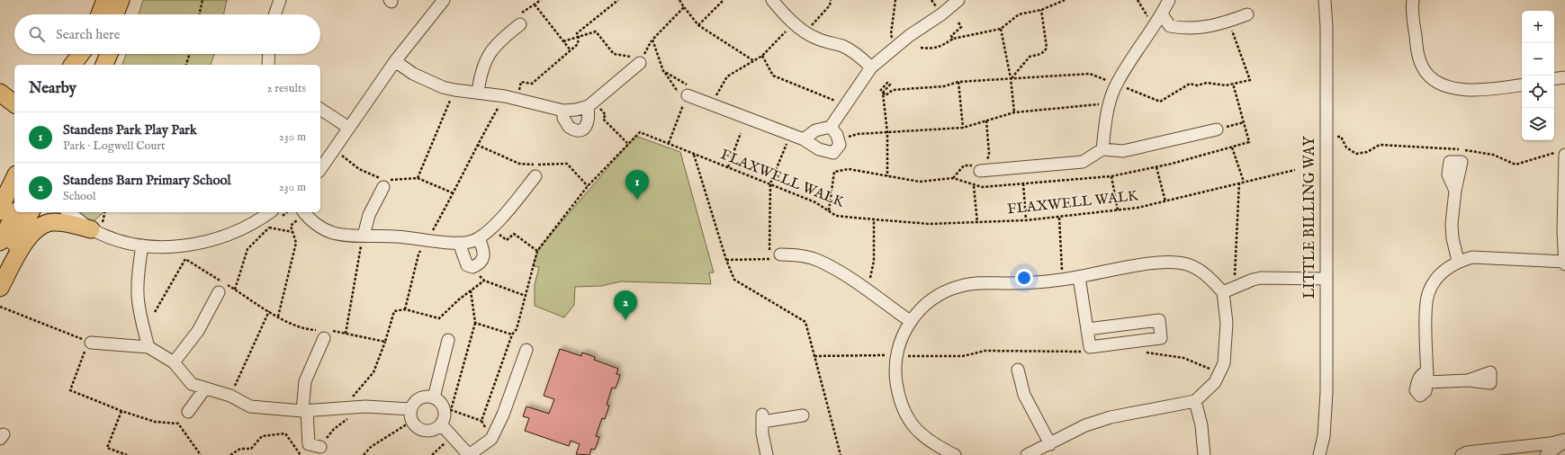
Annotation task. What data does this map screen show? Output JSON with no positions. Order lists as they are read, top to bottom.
{
  "streets": {
    "street": ["LITTLE BILLING WAY"],
    "path": ["FLAXWELL WALK"]
  },
  "page": {
    "map_buttons": ["+", "−"],
    "search": "Search here",
    "heading": ["Nearby", "2 results"],
    "list": [
      {
        "mark": "1",
        "name": "Standens Park Play Park",
        "note": "Park · Logwell Court",
        "value": "230 m"
      },
      {
        "mark": "2",
        "name": "Standens Barn Primary School",
        "note": "School",
        "value": "230 m"
      }
    ],
    "pins": ["1", "2"]
  }
}
